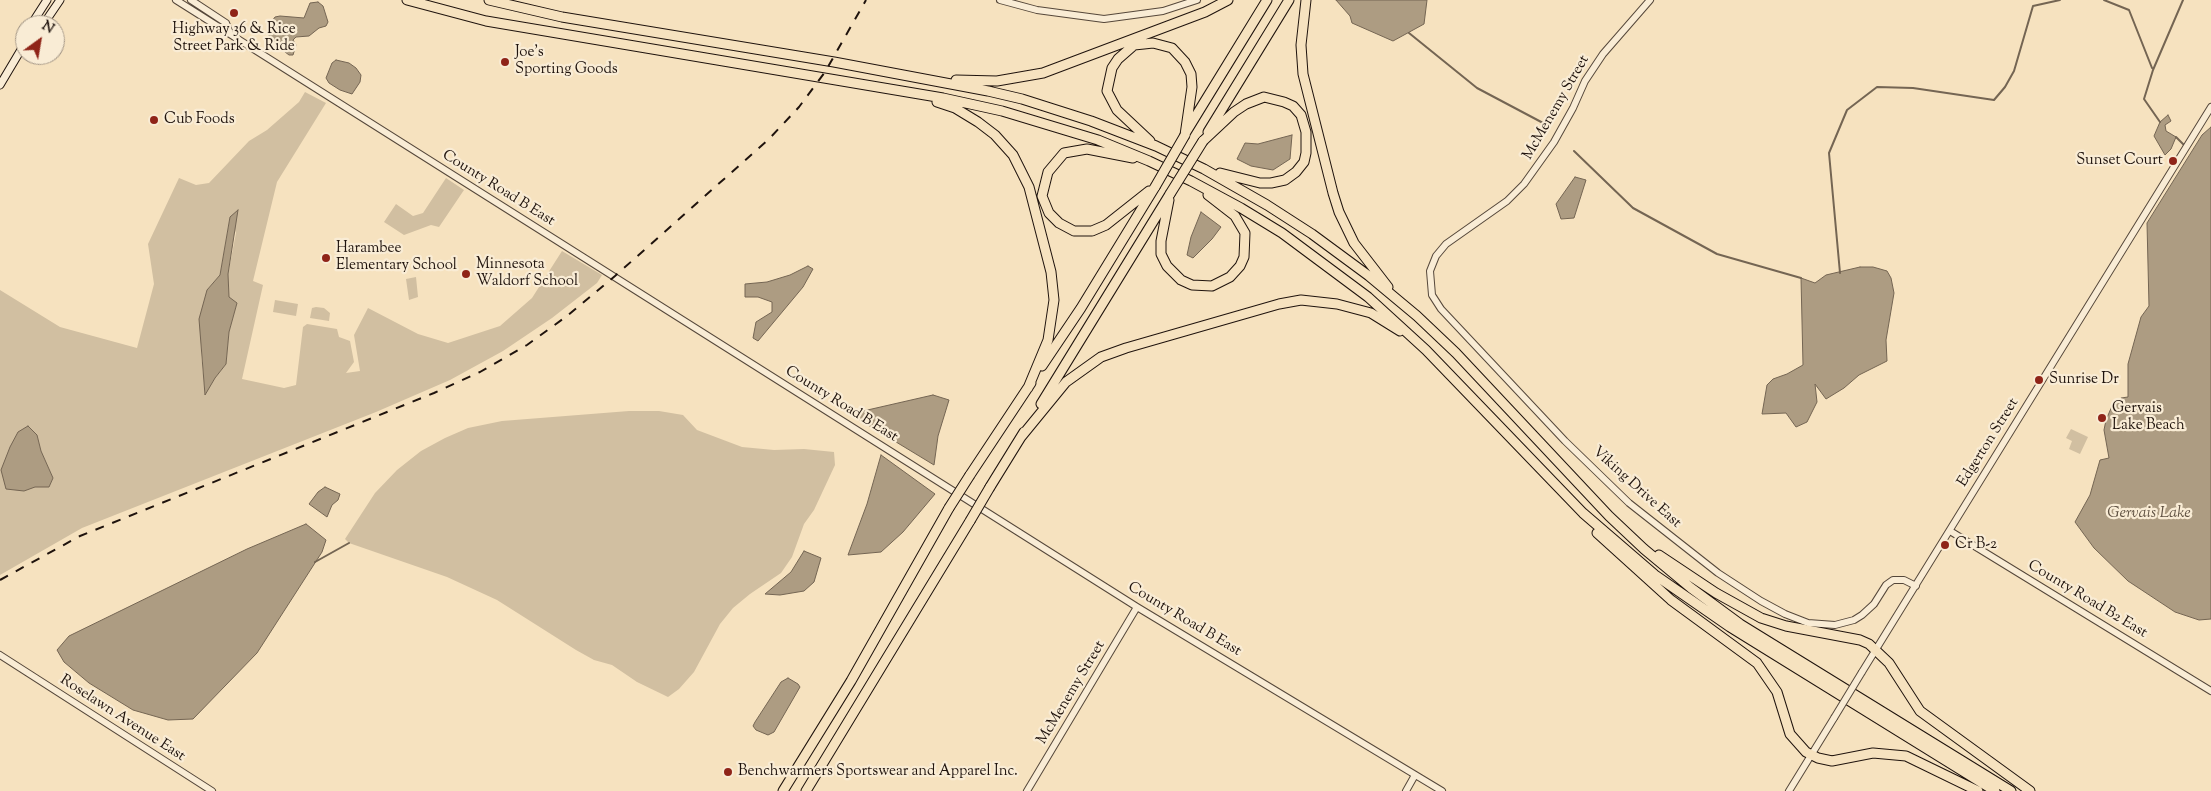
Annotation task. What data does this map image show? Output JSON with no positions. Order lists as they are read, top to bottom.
{
  "streets": {
    "street": [
      "McMenemy Street",
      "County Road B East",
      "Edgerton Street",
      "Viking Drive East",
      "County Road B2 East",
      "Roselawn Avenue East"
    ]
  },
  "crossings": [
    ["McMenemy Street", "County Road B East"],
    ["McMenemy Street", "Viking Drive East"],
    ["Edgerton Street", "Viking Drive East"],
    ["Edgerton Street", "County Road B2 East"]
  ],
  "water": ["Gervais Lake"],
  "places": [
    "Highway 36 & Rice Street Park & Ride",
    "Joe’s Sporting Goods",
    "Cub Foods",
    "Sunset Court",
    "Harambee Elementary School",
    "Minnesota Waldorf School",
    "Sunrise Dr",
    "Gervais Lake Beach",
    "Cr B-2",
    "Benchwarmers Sportswear and Apparel Inc."
  ],
  "north": "top right"
}
